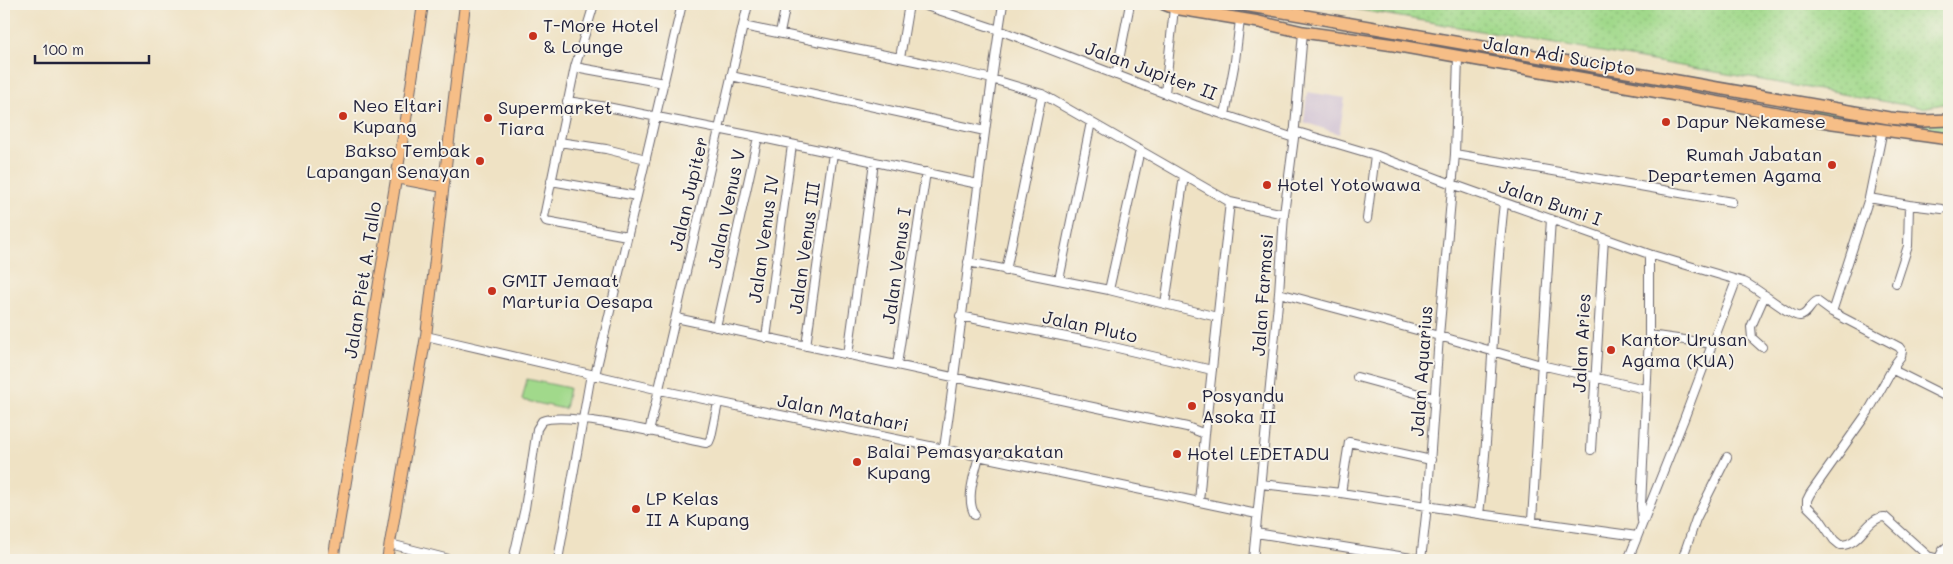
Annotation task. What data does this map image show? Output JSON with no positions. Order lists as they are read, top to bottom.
{
  "streets": {
    "highway": ["Jalan Adi Sucipto"],
    "main road": ["Jalan Piet A. Tallo"],
    "street": [
      "Jalan Jupiter II",
      "Jalan Jupiter",
      "Jalan Bumi I",
      "Jalan Venus V",
      "Jalan Venus IV",
      "Jalan Venus III",
      "Jalan Venus I",
      "Jalan Farmasi",
      "Jalan Pluto",
      "Jalan Aries",
      "Jalan Aquarius",
      "Jalan Matahari"
    ]
  },
  "crossings": [
    ["Jalan Adi Sucipto", "Jalan Farmasi"],
    ["Jalan Adi Sucipto", "Jalan Aquarius"],
    ["Jalan Jupiter II", "Jalan Bumi I"],
    ["Jalan Jupiter II", "Jalan Farmasi"],
    ["Jalan Jupiter", "Jalan Venus V"],
    ["Jalan Jupiter", "Jalan Matahari"],
    ["Jalan Bumi I", "Jalan Farmasi"],
    ["Jalan Bumi I", "Jalan Aries"],
    ["Jalan Bumi I", "Jalan Aquarius"],
    ["Jalan Farmasi", "Jalan Matahari"]
  ],
  "places": [
    "T-More Hotel & Lounge",
    "Neo Eltari Kupang",
    "Supermarket Tiara",
    "Dapur Nekamese",
    "Bakso Tembak Lapangan Senayan",
    "Rumah Jabatan Departemen Agama",
    "Hotel Yotowawa",
    "GMIT Jemaat Marturia Oesapa",
    "Kantor Urusan Agama (KUA)",
    "Posyandu Asoka II",
    "Hotel LEDETADU",
    "Balai Pemasyarakatan Kupang",
    "LP Kelas II A Kupang"
  ],
  "scale_bar": "100 m"
}
